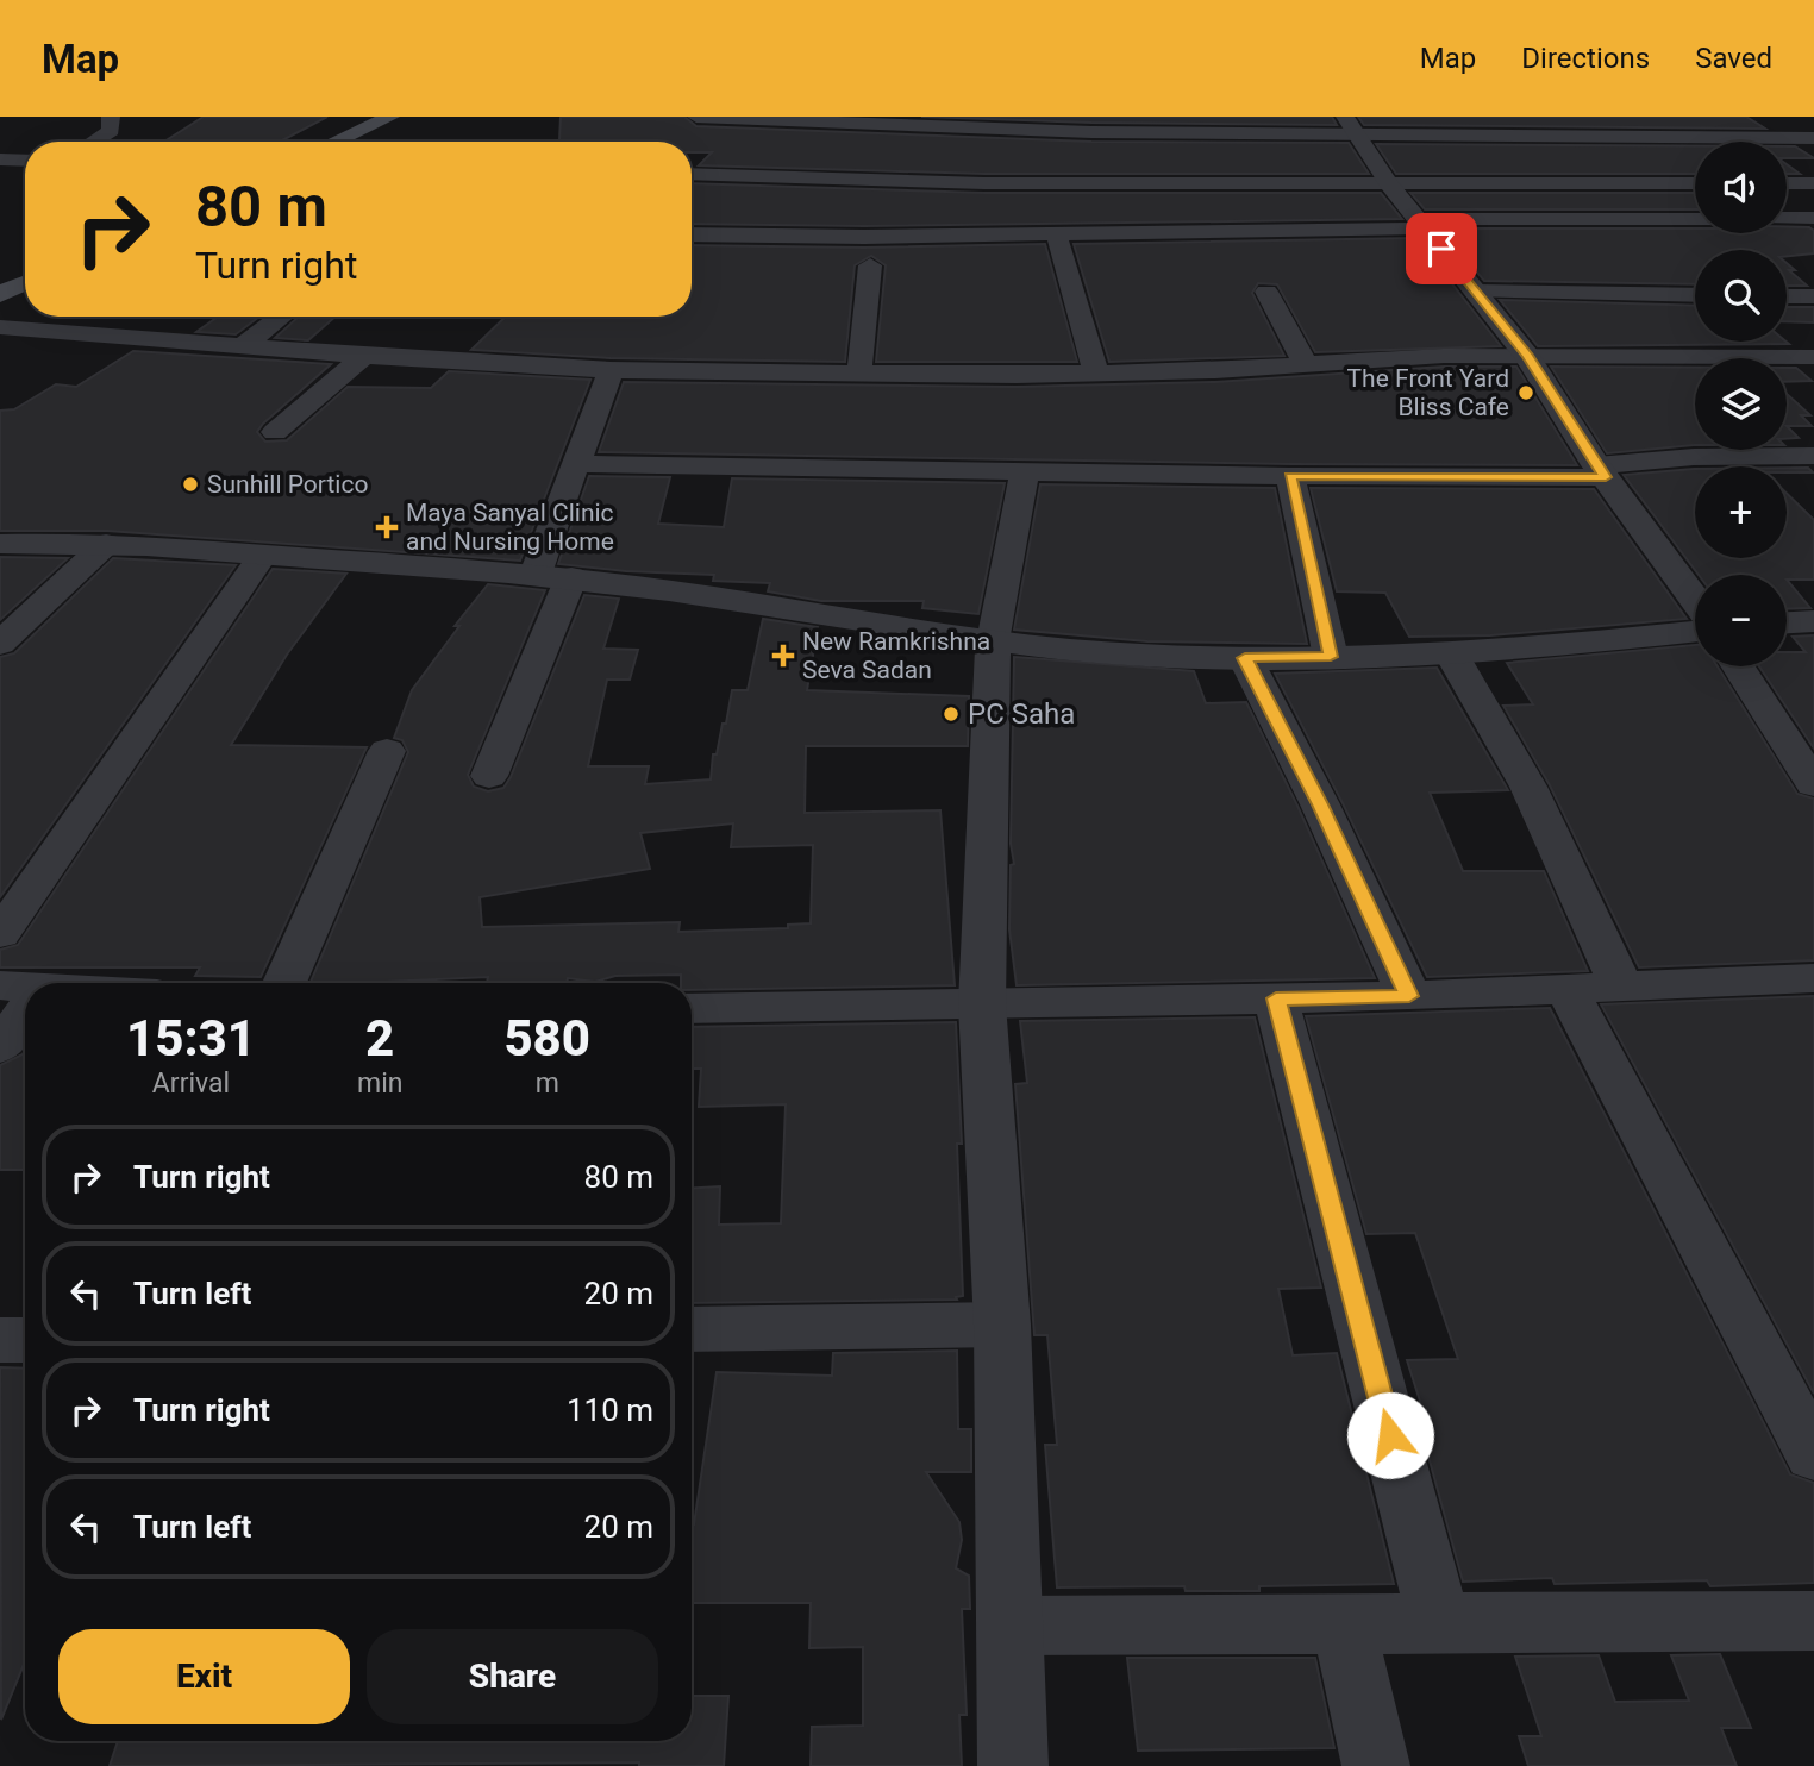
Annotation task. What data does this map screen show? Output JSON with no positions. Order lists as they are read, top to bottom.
{
  "places": {
    "other": ["The Front Yard Bliss Cafe", "Sunhill Portico", "PC Saha"],
    "health": ["Maya Sanyal Clinic and Nursing Home", "New Ramkrishna Seva Sadan"]
  },
  "page": {
    "header": "Map",
    "nav": ["Map", "Directions", "Saved"],
    "map_buttons": ["+", "−"],
    "turn": ["80 m", "Turn right"],
    "eta": [
      "15:31",
      "Arrival",
      "2",
      "min",
      "580",
      "m"
    ],
    "list": [
      {
        "name": "Turn right",
        "value": "80 m"
      },
      {
        "name": "Turn left",
        "value": "20 m"
      },
      {
        "name": "Turn right",
        "value": "110 m"
      },
      {
        "name": "Turn left",
        "value": "20 m"
      }
    ],
    "buttons": ["Exit", "Share"]
  }
}
